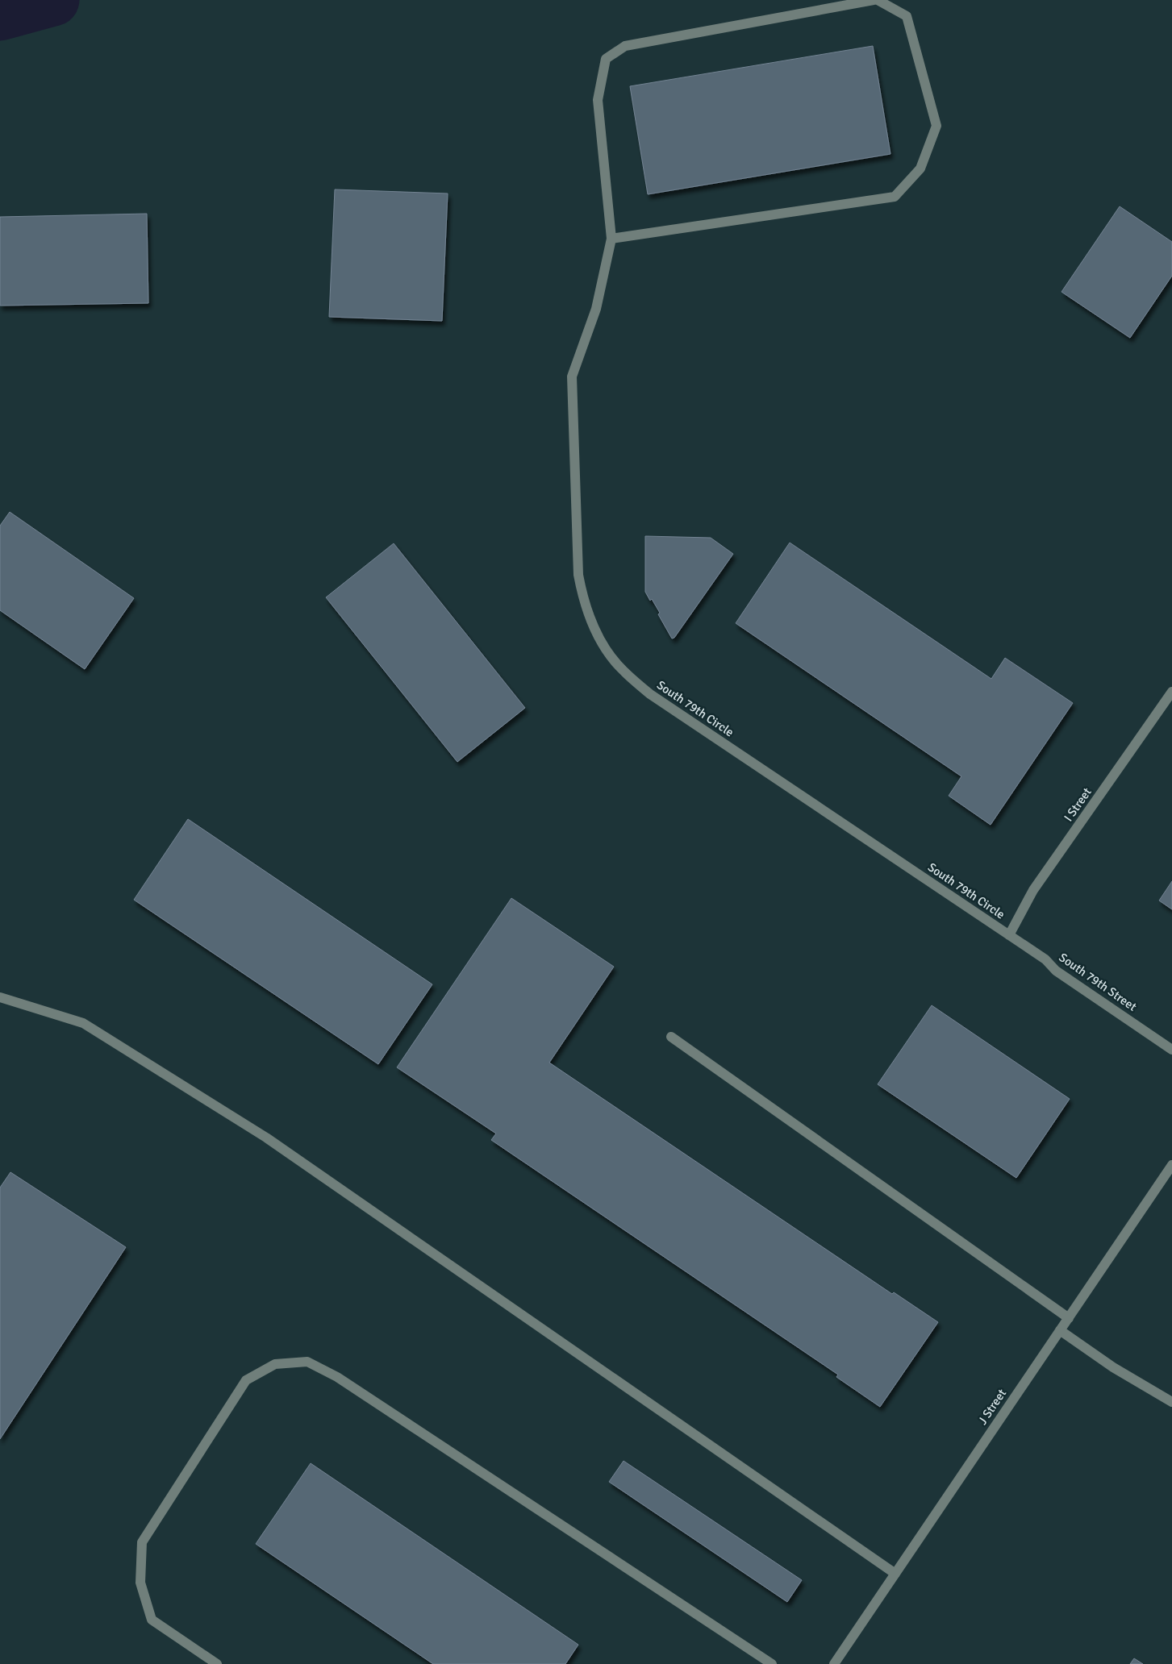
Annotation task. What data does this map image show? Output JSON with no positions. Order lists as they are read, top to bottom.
{
  "streets": {
    "street": [
      "South 79th Circle",
      "I Street",
      "South 79th Street",
      "J Street"
    ]
  },
  "crossings": [
    ["South 79th Circle", "I Street"],
    ["South 79th Circle", "South 79th Street"],
    ["I Street", "South 79th Street"]
  ]
}
